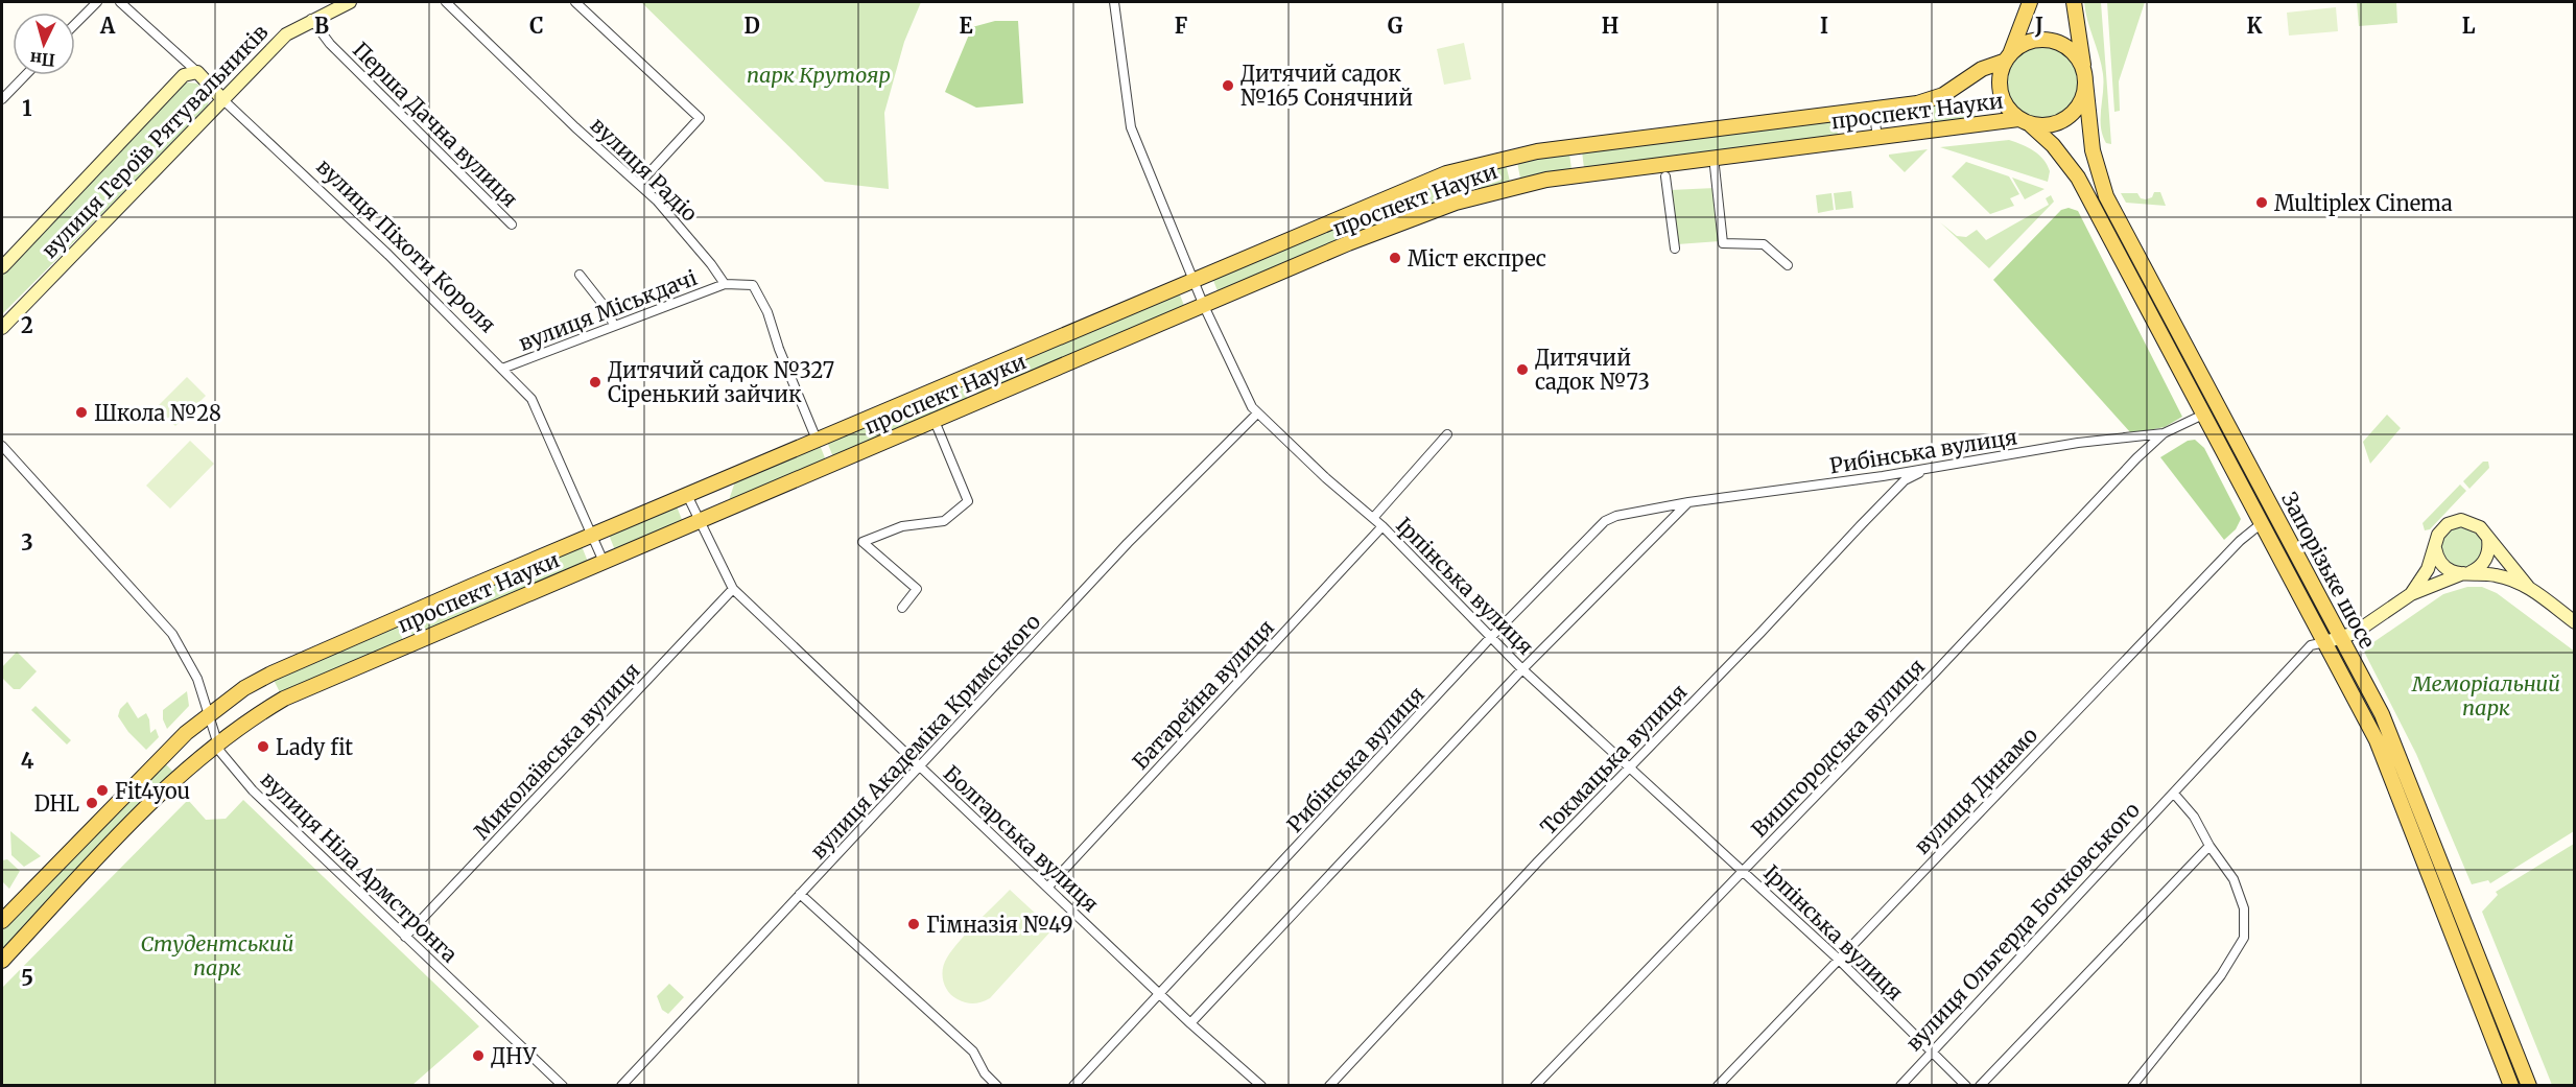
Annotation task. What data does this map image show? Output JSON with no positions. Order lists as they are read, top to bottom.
{
  "streets": {
    "main road": [
      "проспект Науки",
      "вулиця Героїв Рятувальників",
      "вулиця Піхоти Короля",
      "Запорізьке шосе",
      "вулиця Ольгерда Бочковського"
    ],
    "street": [
      "Перша Дачна вулиця",
      "вулиця Радіо",
      "вулиця Міськдачі",
      "Рибінська вулиця",
      "Ірпінська вулиця",
      "Батарейна вулиця",
      "вулиця Академіка Кримського",
      "Вишгородська вулиця",
      "Миколаївська вулиця",
      "Токмацька вулиця",
      "вулиця Динамо",
      "Болгарська вулиця",
      "вулиця Ніла Армстронга"
    ]
  },
  "crossings": [
    ["проспект Науки", "вулиця Піхоти Короля"],
    ["проспект Науки", "Запорізьке шосе"],
    ["проспект Науки", "Ірпінська вулиця"],
    ["проспект Науки", "Болгарська вулиця"],
    ["проспект Науки", "вулиця Ніла Армстронга"],
    ["Перша Дачна вулиця", "вулиця Героїв Рятувальників"],
    ["вулиця Героїв Рятувальників", "вулиця Піхоти Короля"],
    ["вулиця Радіо", "вулиця Міськдачі"],
    ["вулиця Піхоти Короля", "вулиця Міськдачі"],
    ["Рибінська вулиця", "Ірпінська вулиця"],
    ["Рибінська вулиця", "Вишгородська вулиця"],
    ["Рибінська вулиця", "Токмацька вулиця"],
    ["Рибінська вулиця", "Болгарська вулиця"],
    ["Запорізьке шосе", "вулиця Динамо"],
    ["Запорізьке шосе", "вулиця Ольгерда Бочковського"],
    ["Ірпінська вулиця", "Батарейна вулиця"],
    ["Ірпінська вулиця", "вулиця Академіка Кримського"],
    ["Ірпінська вулиця", "Вишгородська вулиця"],
    ["Ірпінська вулиця", "Токмацька вулиця"],
    ["Ірпінська вулиця", "вулиця Динамо"],
    ["Ірпінська вулиця", "вулиця Ольгерда Бочковського"],
    ["Батарейна вулиця", "Болгарська вулиця"],
    ["вулиця Академіка Кримського", "Болгарська вулиця"],
    ["Миколаївська вулиця", "Болгарська вулиця"],
    ["Миколаївська вулиця", "вулиця Ніла Армстронга"]
  ],
  "parks": ["парк Крутояр", "Меморіальний парк", "Студентський парк"],
  "places": [
    "Дитячий садок №165 Сонячний",
    "Multiplex Cinema",
    "Міст експрес",
    "Дитячий садок №73",
    "Дитячий садок №327 Сіренький зайчик",
    "Школа №28",
    "Lady fit",
    "Fit4you",
    "DHL",
    "Гімназія №49",
    "ДНУ"
  ],
  "north": "bottom",
  "grid": {
    "columns": [
      "A",
      "B",
      "C",
      "D",
      "E",
      "F",
      "G",
      "H",
      "I",
      "J",
      "K",
      "L"
    ],
    "rows": [
      "1",
      "2",
      "3",
      "4",
      "5"
    ]
  }
}
